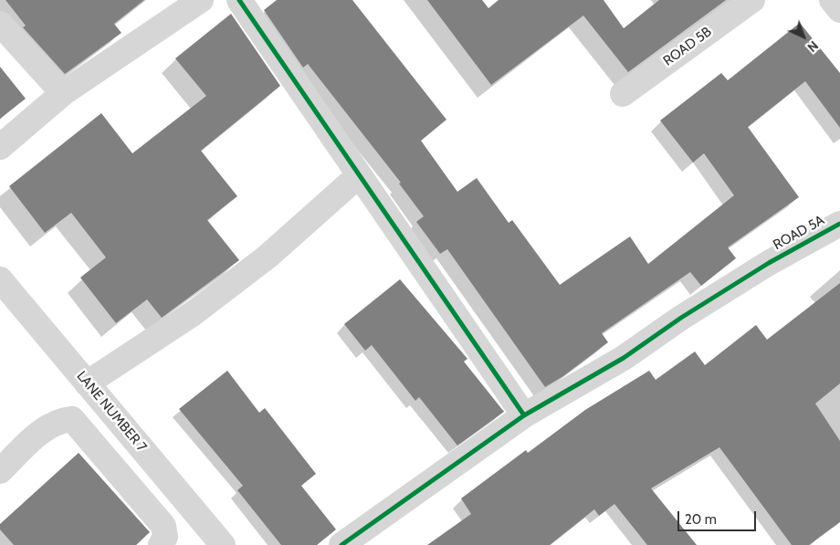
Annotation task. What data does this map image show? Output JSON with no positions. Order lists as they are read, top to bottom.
{
  "streets": {
    "street": ["ROAD 5B", "ROAD 5A", "LANE NUMBER 7"]
  },
  "scale_bar": "20 m",
  "north": "bottom right"
}
